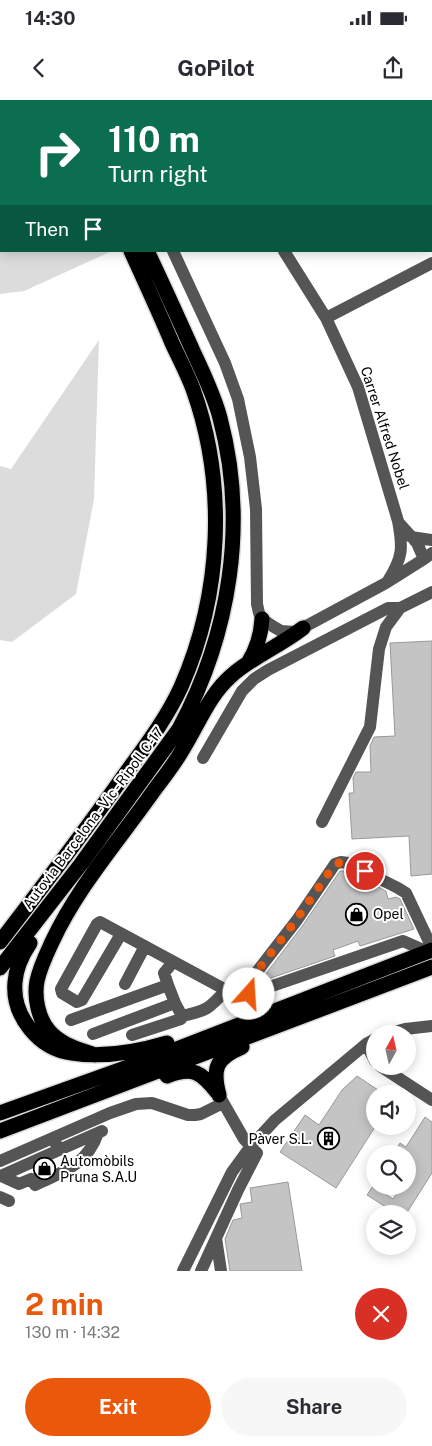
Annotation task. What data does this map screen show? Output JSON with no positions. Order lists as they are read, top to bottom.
{
  "streets": {
    "highway": ["Autovia Barcelona - Vic - Ripoll C-17"],
    "street": ["Carrer Alfred Nobel"]
  },
  "places": {
    "shop": ["Opel", "Automòbils Pruna S.A.U"],
    "building": ["Pàver S.L."]
  },
  "north": "top",
  "page": {
    "status": "14:30",
    "header": "GoPilot",
    "turn": ["110 m", "Turn right"],
    "then": "Then",
    "heading": ["2 min", "130 m · 14:32"],
    "buttons": ["Exit", "Share"]
  }
}
